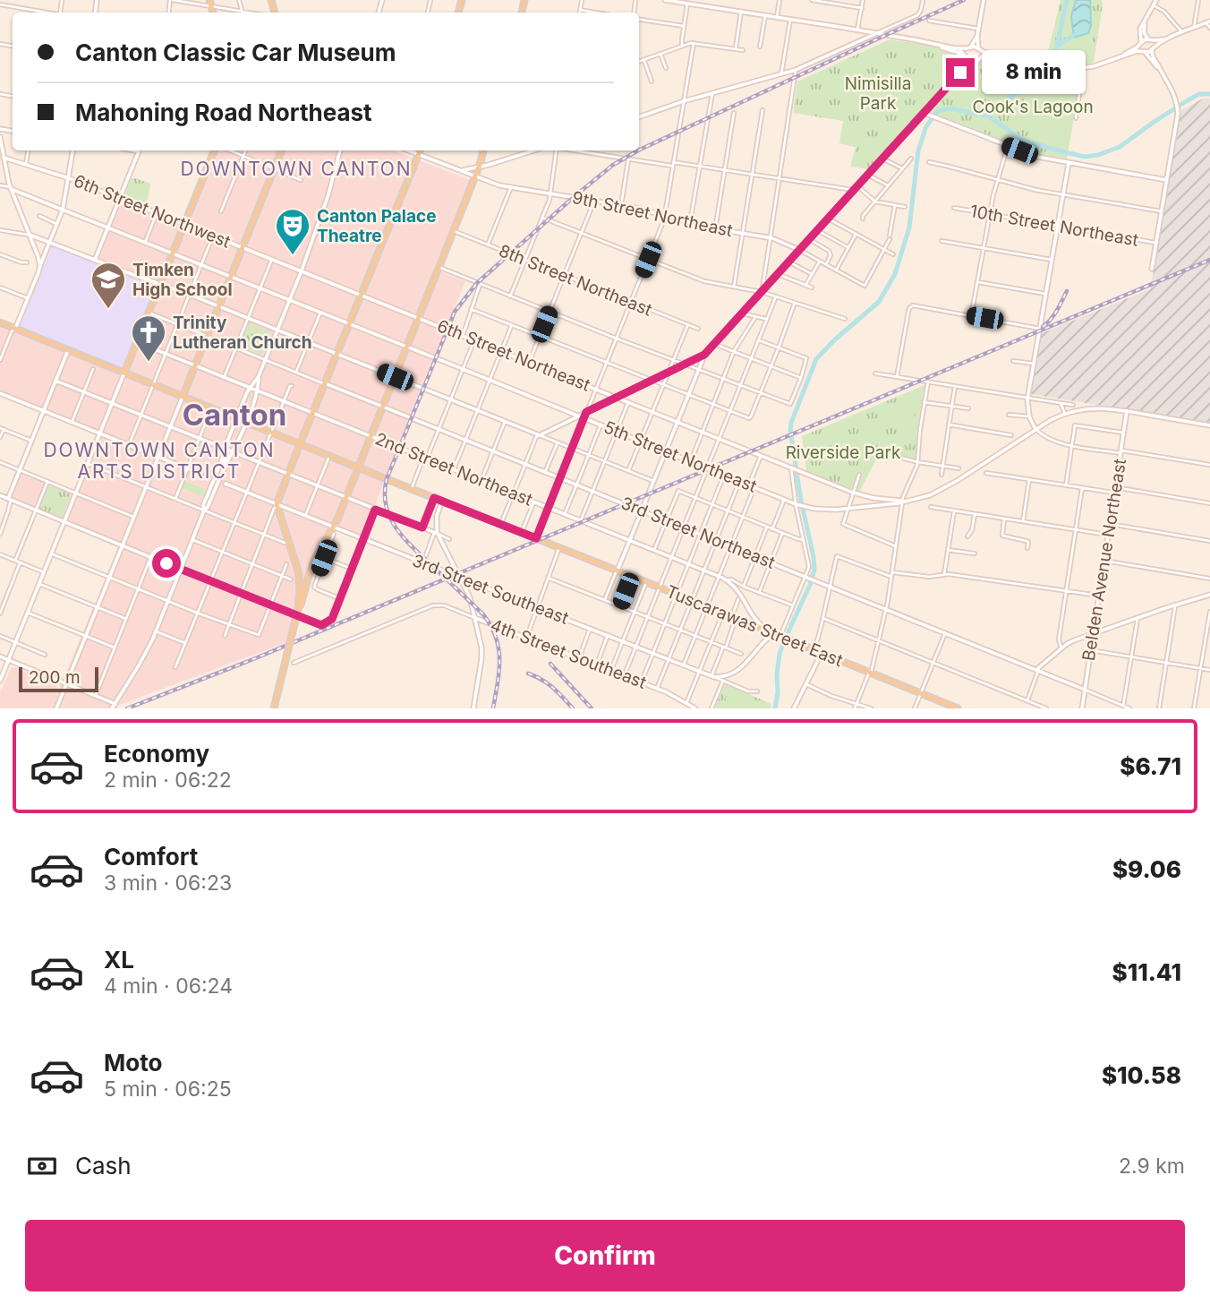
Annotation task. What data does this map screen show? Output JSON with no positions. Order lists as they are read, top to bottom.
{
  "streets": {
    "main road": ["Tuscarawas Street East"],
    "street": [
      "6th Street Northwest",
      "9th Street Northeast",
      "10th Street Northeast",
      "8th Street Northeast",
      "6th Street Northeast",
      "5th Street Northeast",
      "2nd Street Northeast",
      "3rd Street Northeast",
      "Belden Avenue Northeast",
      "3rd Street Southeast",
      "4th Street Southeast"
    ]
  },
  "crossings": [
    ["6th Street Northwest", "6th Street Northeast"],
    ["6th Street Northeast", "5th Street Northeast"],
    ["2nd Street Northeast", "Tuscarawas Street East"],
    ["3rd Street Northeast", "Belden Avenue Northeast"]
  ],
  "districts": ["DOWNTOWN CANTON", "Canton", "DOWNTOWN CANTON ARTS DISTRICT"],
  "parks": ["Nimisilla Park", "Cook's Lagoon", "Riverside Park"],
  "places": {
    "theatre": ["Canton Palace Theatre"],
    "school or university": ["Timken High School"],
    "church": ["Trinity Lutheran Church"]
  },
  "scale_bar": "200 m",
  "page": {
    "banner": ["Canton Classic Car Museum", "Mahoning Road Northeast"],
    "bubble": "8 min",
    "scale": "200 m",
    "list": [
      {
        "name": "Economy",
        "note": "2 min · 06:22",
        "value": "$6.71"
      },
      {
        "name": "Comfort",
        "note": "3 min · 06:23",
        "value": "$9.06"
      },
      {
        "name": "XL",
        "note": "4 min · 06:24",
        "value": "$11.41"
      },
      {
        "name": "Moto",
        "note": "5 min · 06:25",
        "value": "$10.58"
      }
    ],
    "pay": ["Cash", "2.9 km"],
    "buttons": "Confirm"
  }
}
